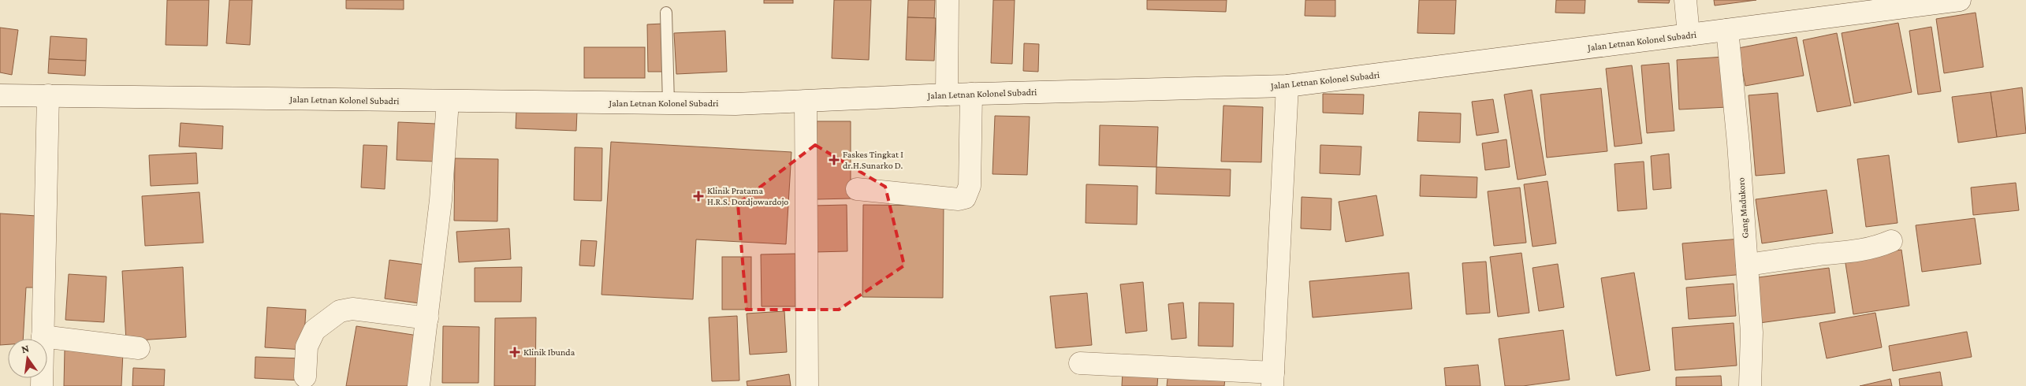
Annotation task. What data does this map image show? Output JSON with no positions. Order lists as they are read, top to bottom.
{
  "streets": {
    "street": ["Jalan Letnan Kolonel Subadri", "Gang Madukoro"]
  },
  "crossings": [
    ["Jalan Letnan Kolonel Subadri", "Gang Madukoro"]
  ],
  "places": {
    "health": ["Faskes Tingkat I dr.H.Sunarko D.", "Klinik Pratama H.R.S. Dordjowardojo", "Klinik Ibunda"]
  },
  "north": "top"
}
